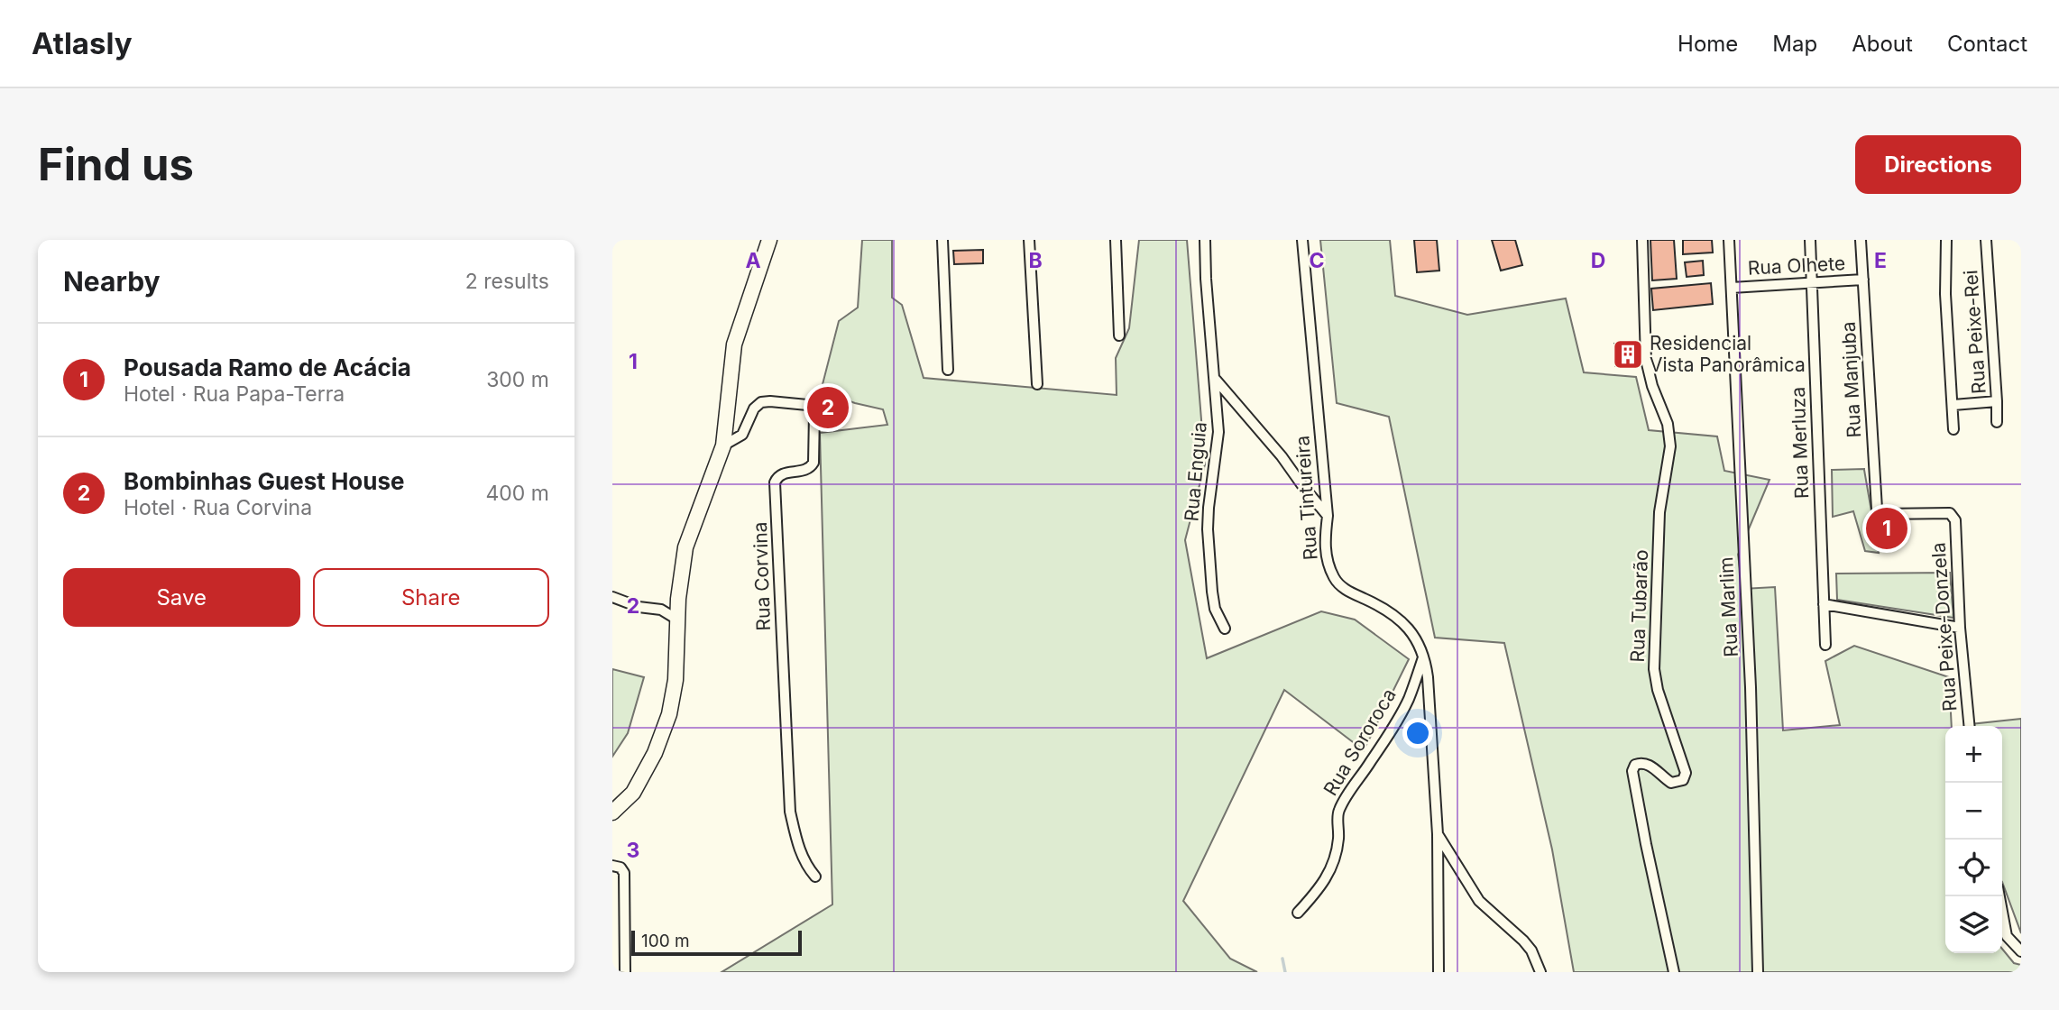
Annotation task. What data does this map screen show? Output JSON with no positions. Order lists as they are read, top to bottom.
{
  "streets": {
    "street": [
      "Rua Olhete",
      "Rua Peixe-Rei",
      "Rua Manjuba",
      "Rua Merluza",
      "Rua Enguia",
      "Rua Tintureira",
      "Rua Corvina",
      "Rua Tubarão",
      "Rua Marlim",
      "Rua Peixe-Donzela",
      "Rua Sororoca"
    ]
  },
  "crossings": [
    ["Rua Olhete", "Rua Manjuba"],
    ["Rua Olhete", "Rua Merluza"],
    ["Rua Olhete", "Rua Marlim"],
    ["Rua Manjuba", "Rua Peixe-Donzela"],
    ["Rua Tintureira", "Rua Sororoca"]
  ],
  "places": {
    "building": ["Residencial Vista Panorâmica"]
  },
  "scale_bar": "100 m",
  "page": {
    "header": "Atlasly",
    "nav": [
      "Home",
      "Map",
      "About",
      "Contact"
    ],
    "buttons": [
      "Directions",
      ["Save", "Share"]
    ],
    "title": "Find us",
    "heading": ["Nearby", "2 results"],
    "list": [
      {
        "mark": "1",
        "name": "Pousada Ramo de Acácia",
        "note": "Hotel · Rua Papa-Terra",
        "value": "300 m"
      },
      {
        "mark": "2",
        "name": "Bombinhas Guest House",
        "note": "Hotel · Rua Corvina",
        "value": "400 m"
      }
    ],
    "pins": ["2", "1"],
    "map_buttons": ["+", "−"],
    "scale": "100 m"
  },
  "grid": {
    "columns": [
      "A",
      "B",
      "C",
      "D",
      "E"
    ],
    "rows": ["1", "2", "3"]
  }
}
